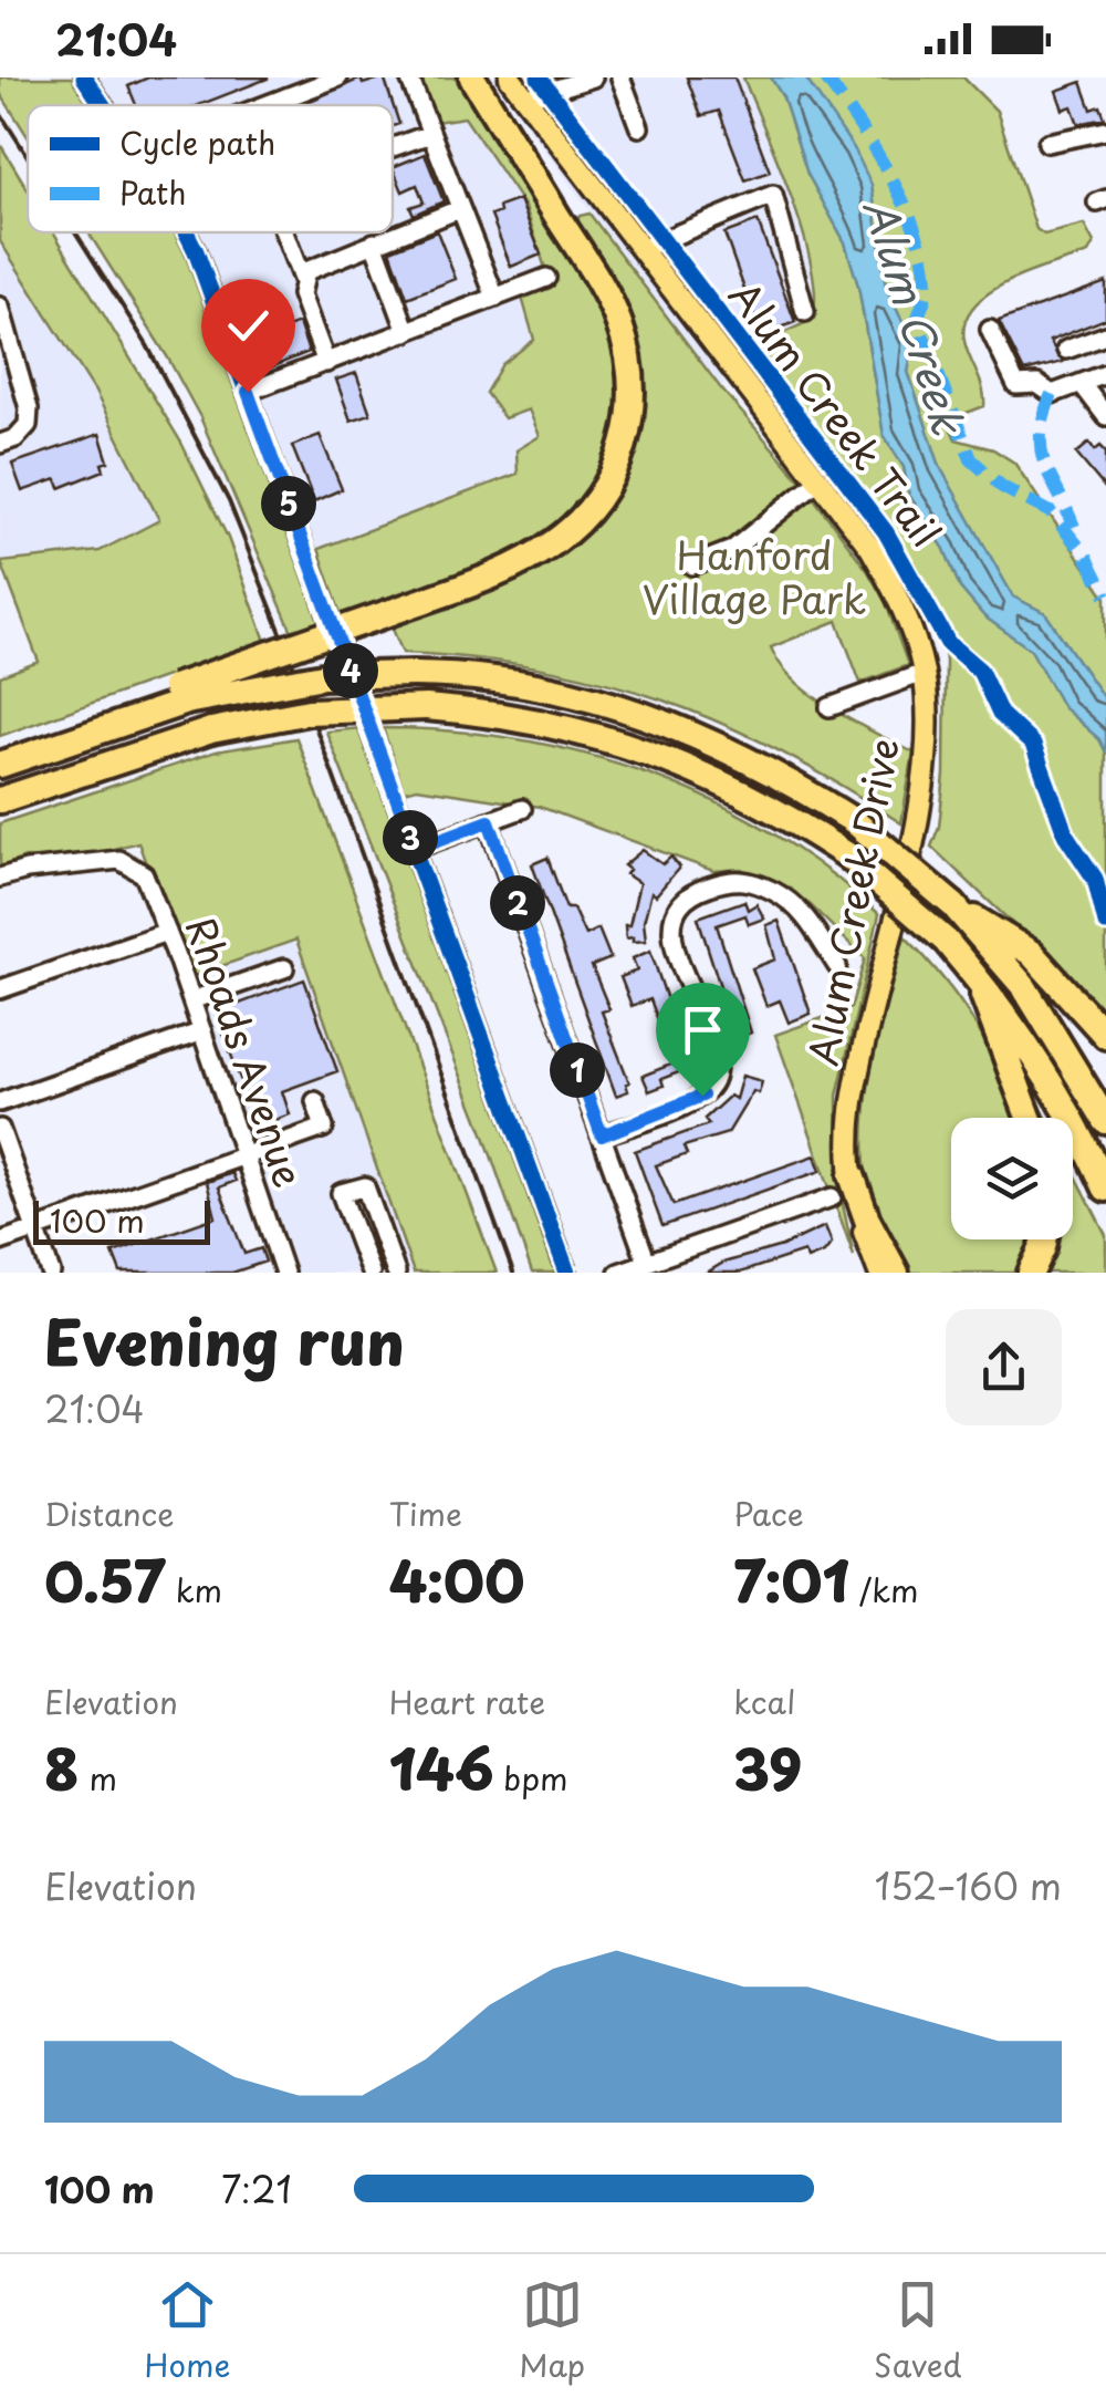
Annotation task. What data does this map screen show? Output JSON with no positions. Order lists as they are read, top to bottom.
{
  "streets": {
    "main road": ["Alum Creek Drive"],
    "street": ["Rhoads Avenue"],
    "cycle path": ["Alum Creek Trail"]
  },
  "water": ["Alum Creek"],
  "parks": ["Hanford Village Park"],
  "legend": ["Cycle path", "Path"],
  "scale_bar": "100 m",
  "page": {
    "status": "21:04",
    "pins": [
      "5",
      "4",
      "3",
      "2",
      "1"
    ],
    "scale": "100 m",
    "heading": ["Evening run", "21:04"],
    "stats": [
      ["Distance", "0.57 km"],
      ["Time", "4:00"],
      ["Pace", "7:01 /km"],
      ["Elevation", "8 m"],
      ["Heart rate", "146 bpm"],
      ["kcal", "39"]
    ],
    "chart": ["Elevation", "152–160 m"],
    "list": [
      {
        "name": "100 m",
        "note": "7:21"
      }
    ],
    "tabs": ["Home", "Map", "Saved"]
  }
}
